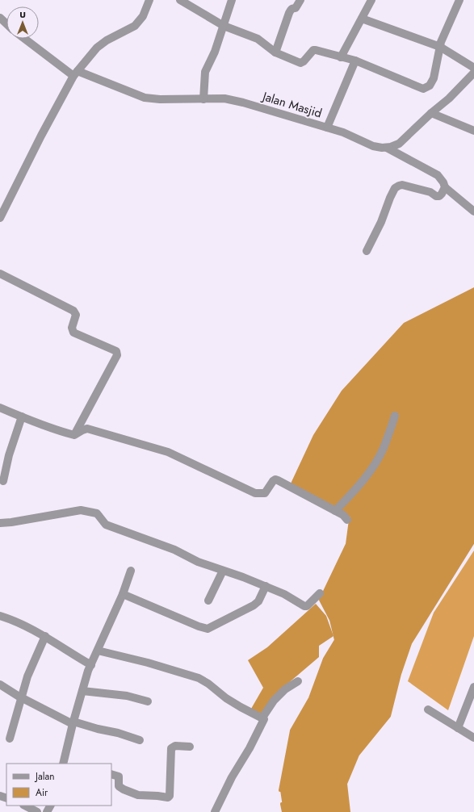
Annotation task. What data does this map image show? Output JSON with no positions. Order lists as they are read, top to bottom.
{
  "streets": {
    "street": ["Jalan Masjid"]
  },
  "legend": ["Jalan", "Air"],
  "north": "top"
}
